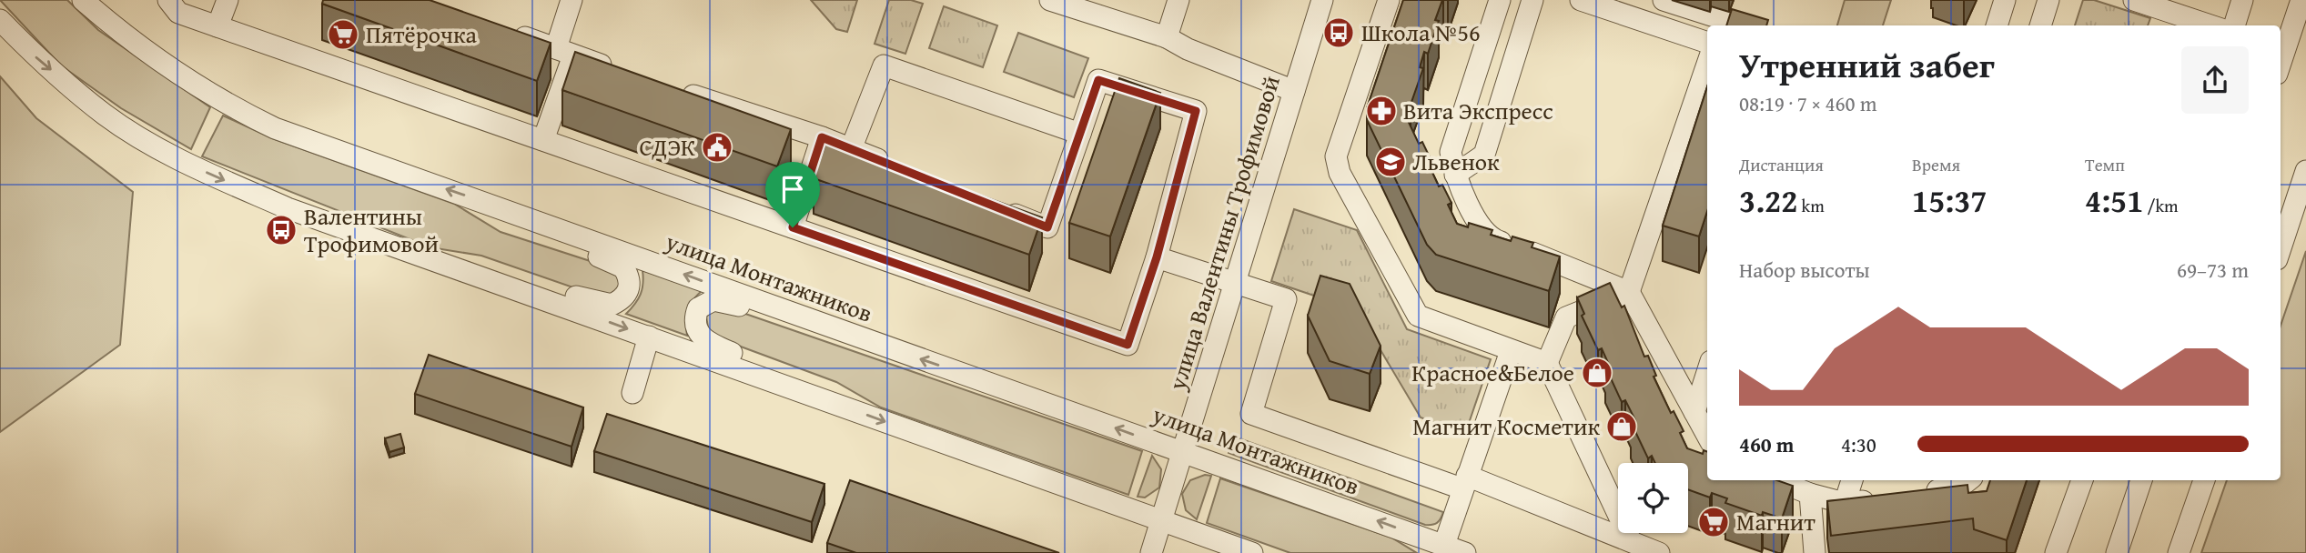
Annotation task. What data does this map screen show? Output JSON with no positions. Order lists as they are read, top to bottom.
{
  "streets": {
    "street": ["улица Валентины Трофимовой", "улица Монтажников"]
  },
  "crossings": [
    ["улица Валентины Трофимовой", "улица Монтажников"]
  ],
  "places": {
    "bus stop": ["Школа №56", "Валентины Трофимовой"],
    "supermarket": ["Пятёрочка", "Магнит"],
    "pharmacy": ["Вита Экспресс"],
    "public building": ["СДЭК"],
    "school or university": ["Львенок"],
    "shop": ["Красное&Белое", "Магнит Косметик"]
  },
  "page": {
    "heading": ["Утренний забег", "08:19 · 7 × 460 m"],
    "stats": [
      ["Дистанция", "3.22 km"],
      ["Время", "15:37"],
      ["Темп", "4:51 /km"]
    ],
    "chart": ["Набор высоты", "69–73 m"],
    "list": [
      {
        "name": "460 m",
        "note": "4:30"
      }
    ]
  }
}
